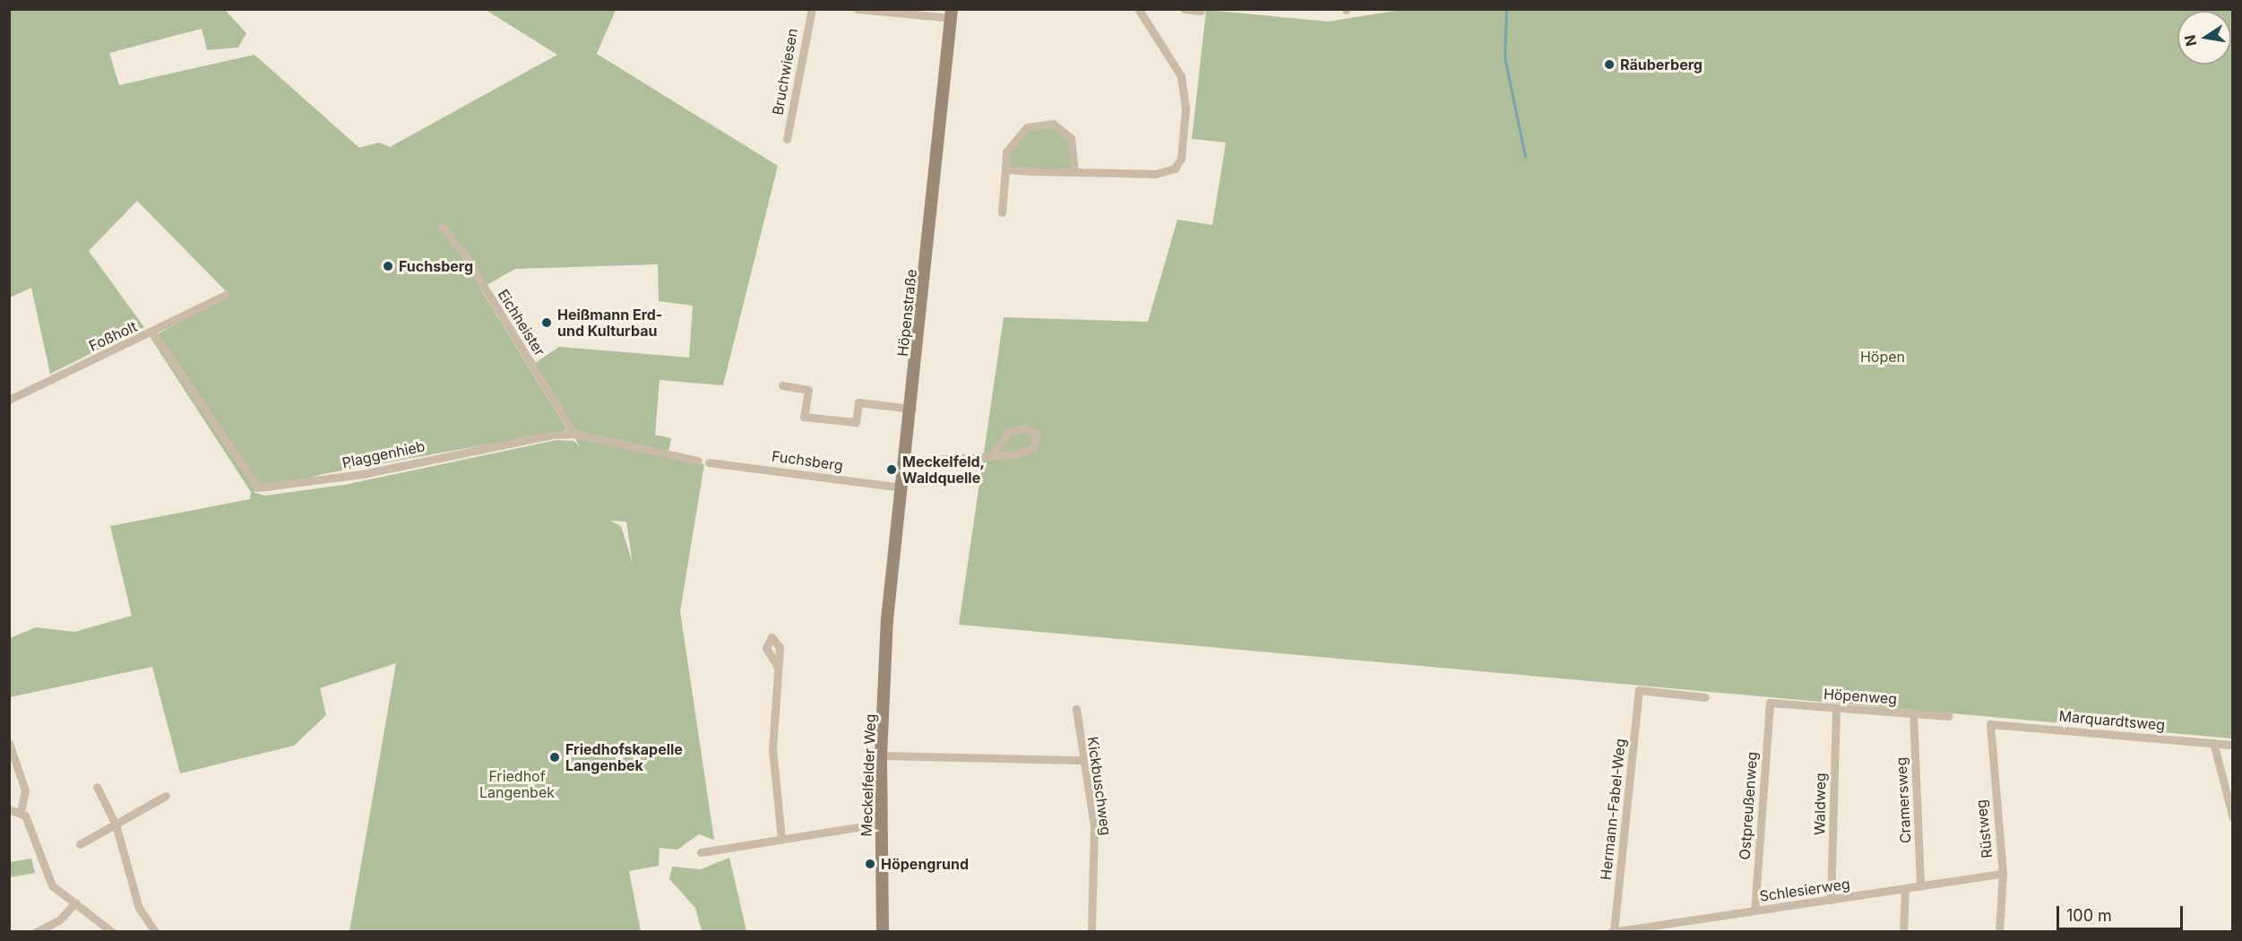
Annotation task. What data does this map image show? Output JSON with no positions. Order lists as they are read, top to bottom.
{
  "streets": {
    "main road": ["Höpenstraße", "Meckelfelder Weg"],
    "street": [
      "Bruchwiesen",
      "Eichheister",
      "Foßholt",
      "Plaggenhieb",
      "Fuchsberg",
      "Höpenweg",
      "Marquardtsweg",
      "Kickbuschweg",
      "Cramersweg",
      "Waldweg",
      "Ostpreußenweg",
      "Hermann-Fabel-Weg",
      "Rüstweg",
      "Schlesierweg"
    ]
  },
  "crossings": [
    ["Höpenstraße", "Fuchsberg"],
    ["Höpenstraße", "Meckelfelder Weg"],
    ["Eichheister", "Plaggenhieb"],
    ["Foßholt", "Plaggenhieb"],
    ["Höpenweg", "Cramersweg"],
    ["Höpenweg", "Waldweg"],
    ["Höpenweg", "Ostpreußenweg"],
    ["Marquardtsweg", "Rüstweg"],
    ["Cramersweg", "Schlesierweg"],
    ["Waldweg", "Schlesierweg"],
    ["Ostpreußenweg", "Schlesierweg"],
    ["Hermann-Fabel-Weg", "Schlesierweg"],
    ["Rüstweg", "Schlesierweg"]
  ],
  "parks": ["Höpen", "Friedhof Langenbek"],
  "places": [
    "Räuberberg",
    "Fuchsberg",
    "Heißmann Erd- und Kulturbau",
    "Meckelfeld, Waldquelle",
    "Friedhofskapelle Langenbek",
    "Höpengrund"
  ],
  "scale_bar": "100 m",
  "north": "left"
}
